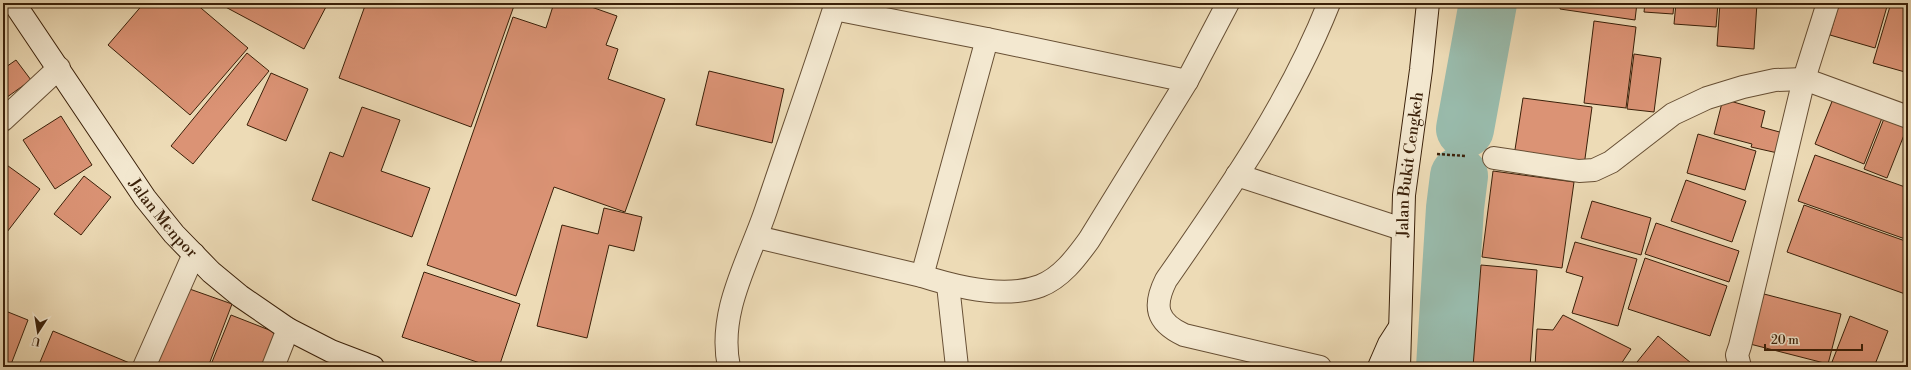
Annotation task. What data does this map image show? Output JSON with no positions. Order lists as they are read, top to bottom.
{
  "streets": {
    "street": ["Jalan Bukit Cengkeh", "Jalan Menpor"]
  },
  "scale_bar": "20 m",
  "north": "bottom"
}
